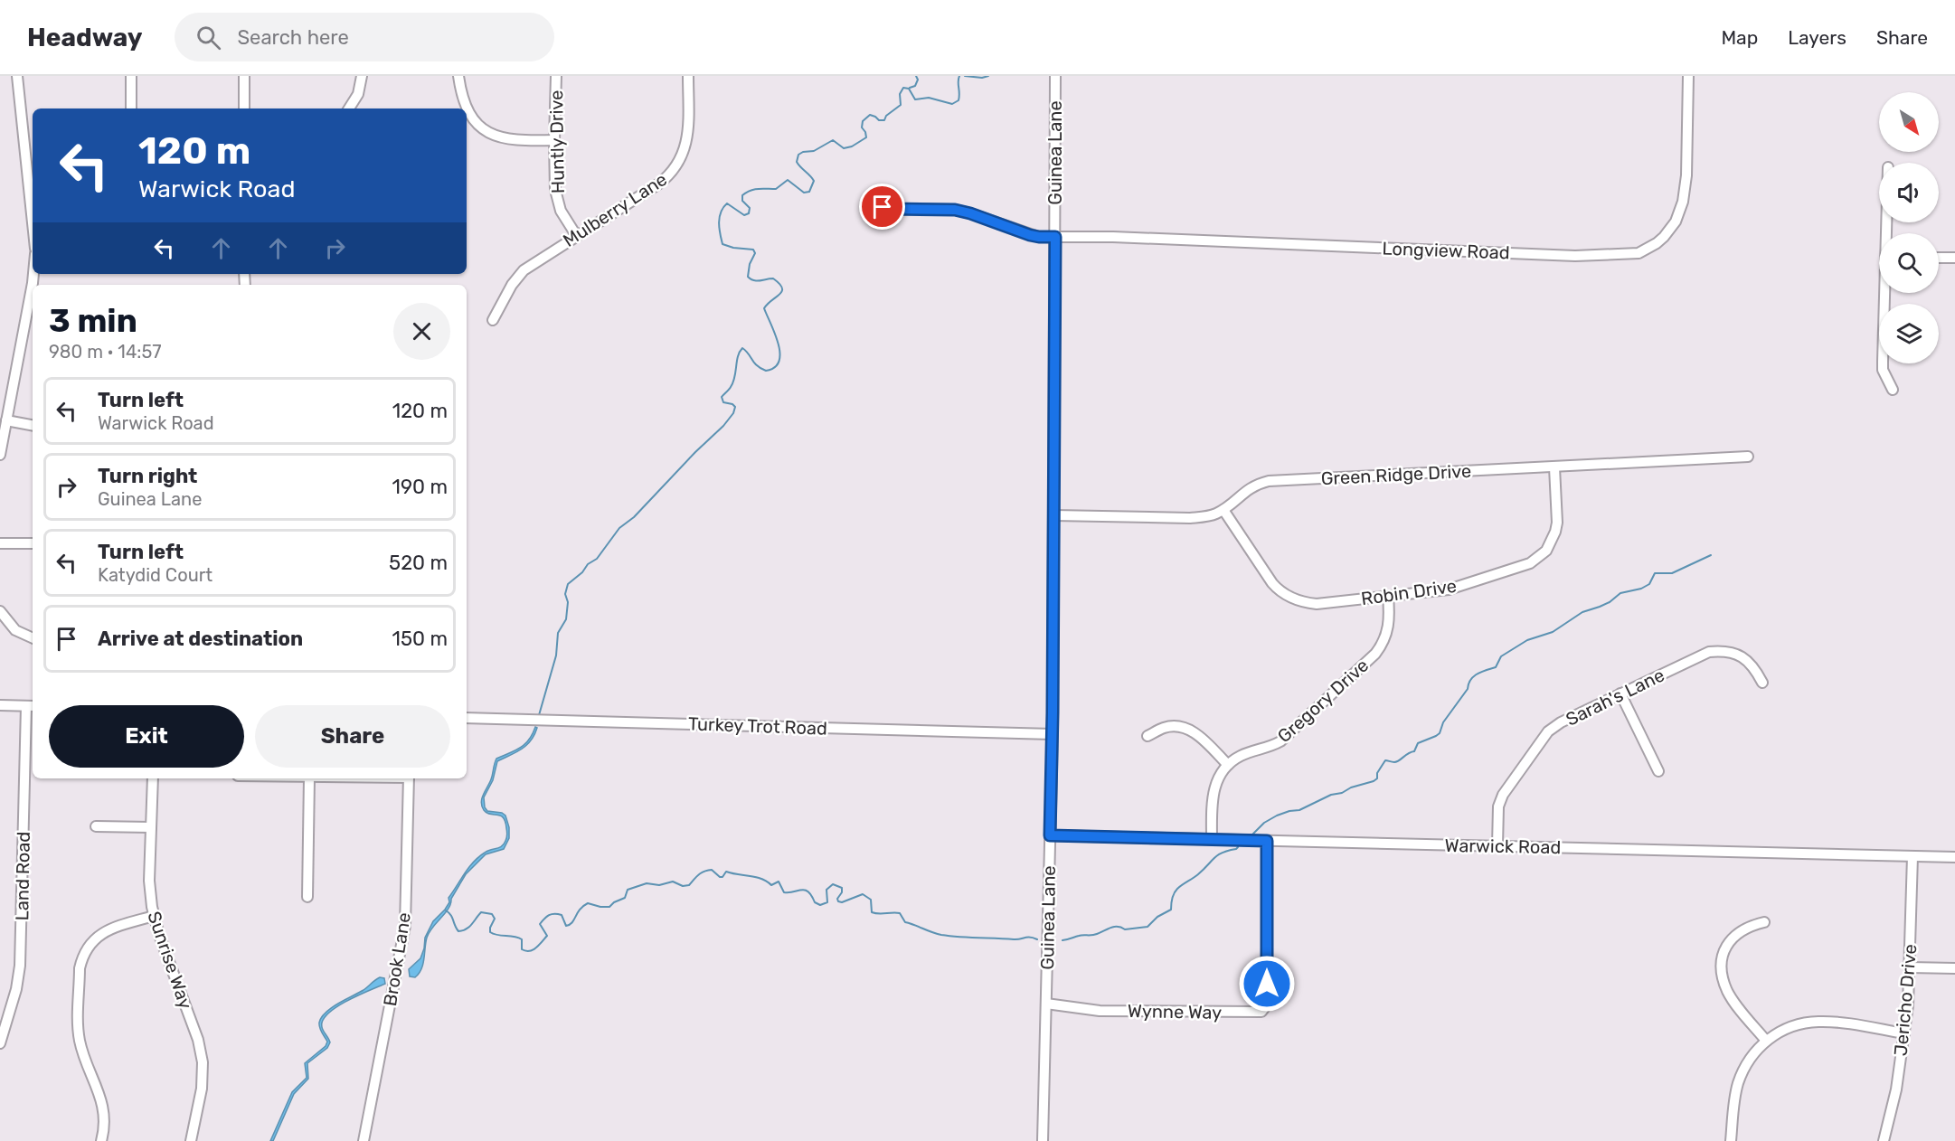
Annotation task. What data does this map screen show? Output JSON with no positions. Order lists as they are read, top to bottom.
{
  "streets": {
    "street": [
      "Huntly Drive",
      "Guinea Lane",
      "Mulberry Lane",
      "Longview Road",
      "Green Ridge Drive",
      "Robin Drive",
      "Sarah's Lane",
      "Gregory Drive",
      "Turkey Trot Road",
      "Warwick Road",
      "Land Road",
      "Brook Lane",
      "Sunrise Way",
      "Jericho Drive",
      "Wynne Way"
    ]
  },
  "crossings": [
    ["Huntly Drive", "Mulberry Lane"],
    ["Guinea Lane", "Longview Road"],
    ["Guinea Lane", "Green Ridge Drive"],
    ["Guinea Lane", "Turkey Trot Road"],
    ["Guinea Lane", "Warwick Road"],
    ["Guinea Lane", "Wynne Way"],
    ["Green Ridge Drive", "Robin Drive"],
    ["Robin Drive", "Gregory Drive"],
    ["Sarah's Lane", "Warwick Road"],
    ["Warwick Road", "Jericho Drive"],
    ["Warwick Road", "Wynne Way"]
  ],
  "north": "bottom right",
  "page": {
    "header": "Headway",
    "search": "Search here",
    "nav": ["Map", "Layers", "Share"],
    "turn": ["120 m", "Warwick Road"],
    "heading": ["3 min", "980 m · 14:57"],
    "list": [
      {
        "name": "Turn left",
        "note": "Warwick Road",
        "value": "120 m"
      },
      {
        "name": "Turn right",
        "note": "Guinea Lane",
        "value": "190 m"
      },
      {
        "name": "Turn left",
        "note": "Katydid Court",
        "value": "520 m"
      },
      {
        "name": "Arrive at destination",
        "value": "150 m"
      }
    ],
    "buttons": ["Exit", "Share"]
  }
}
